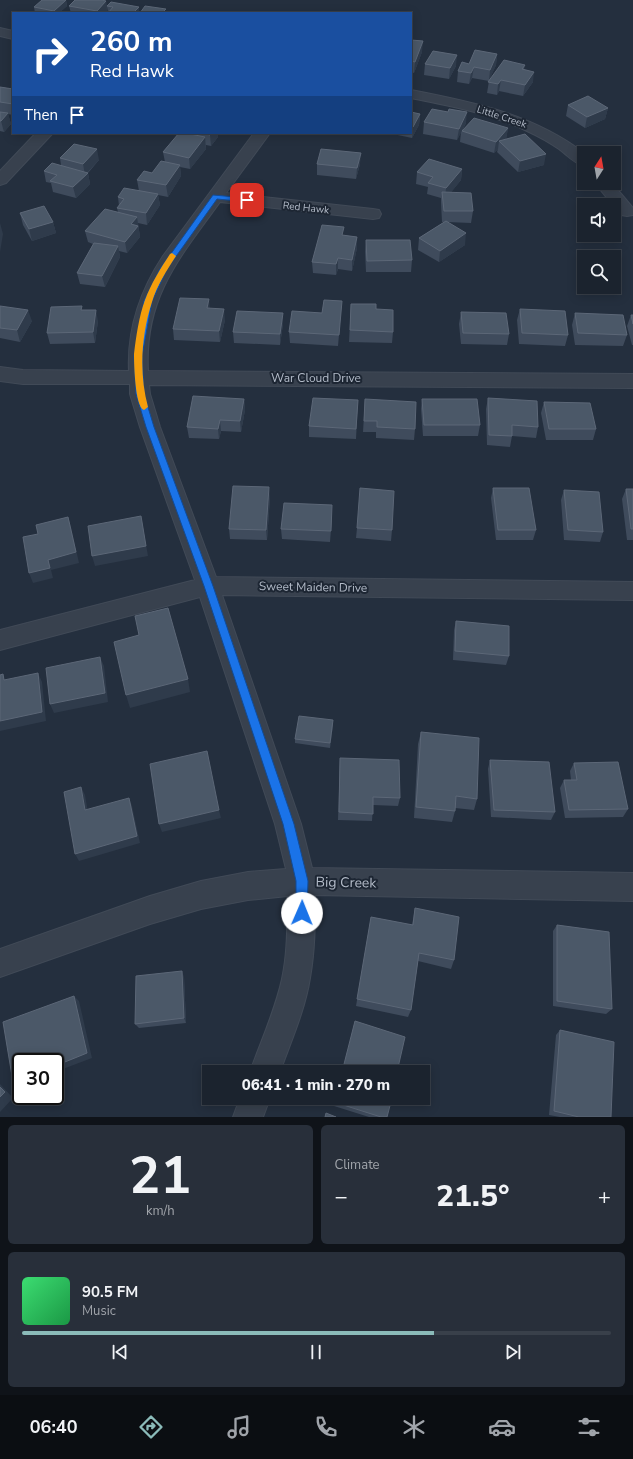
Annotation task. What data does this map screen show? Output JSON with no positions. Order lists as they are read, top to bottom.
{
  "streets": {
    "street": [
      "Little Creek",
      "Red Hawk",
      "War Cloud Drive",
      "Sweet Maiden Drive",
      "Big Creek"
    ]
  },
  "north": "top",
  "page": {
    "turn": ["260 m", "Red Hawk"],
    "then": "Then",
    "limit": "30",
    "trip": "06:41 · 1 min · 270 m",
    "tile": [
      ["21", "km/h"],
      "Climate"
    ],
    "heat": ["−", "21.5°", "+"],
    "song": ["90.5 FM", "Music"],
    "tabs": "06:40"
  }
}
